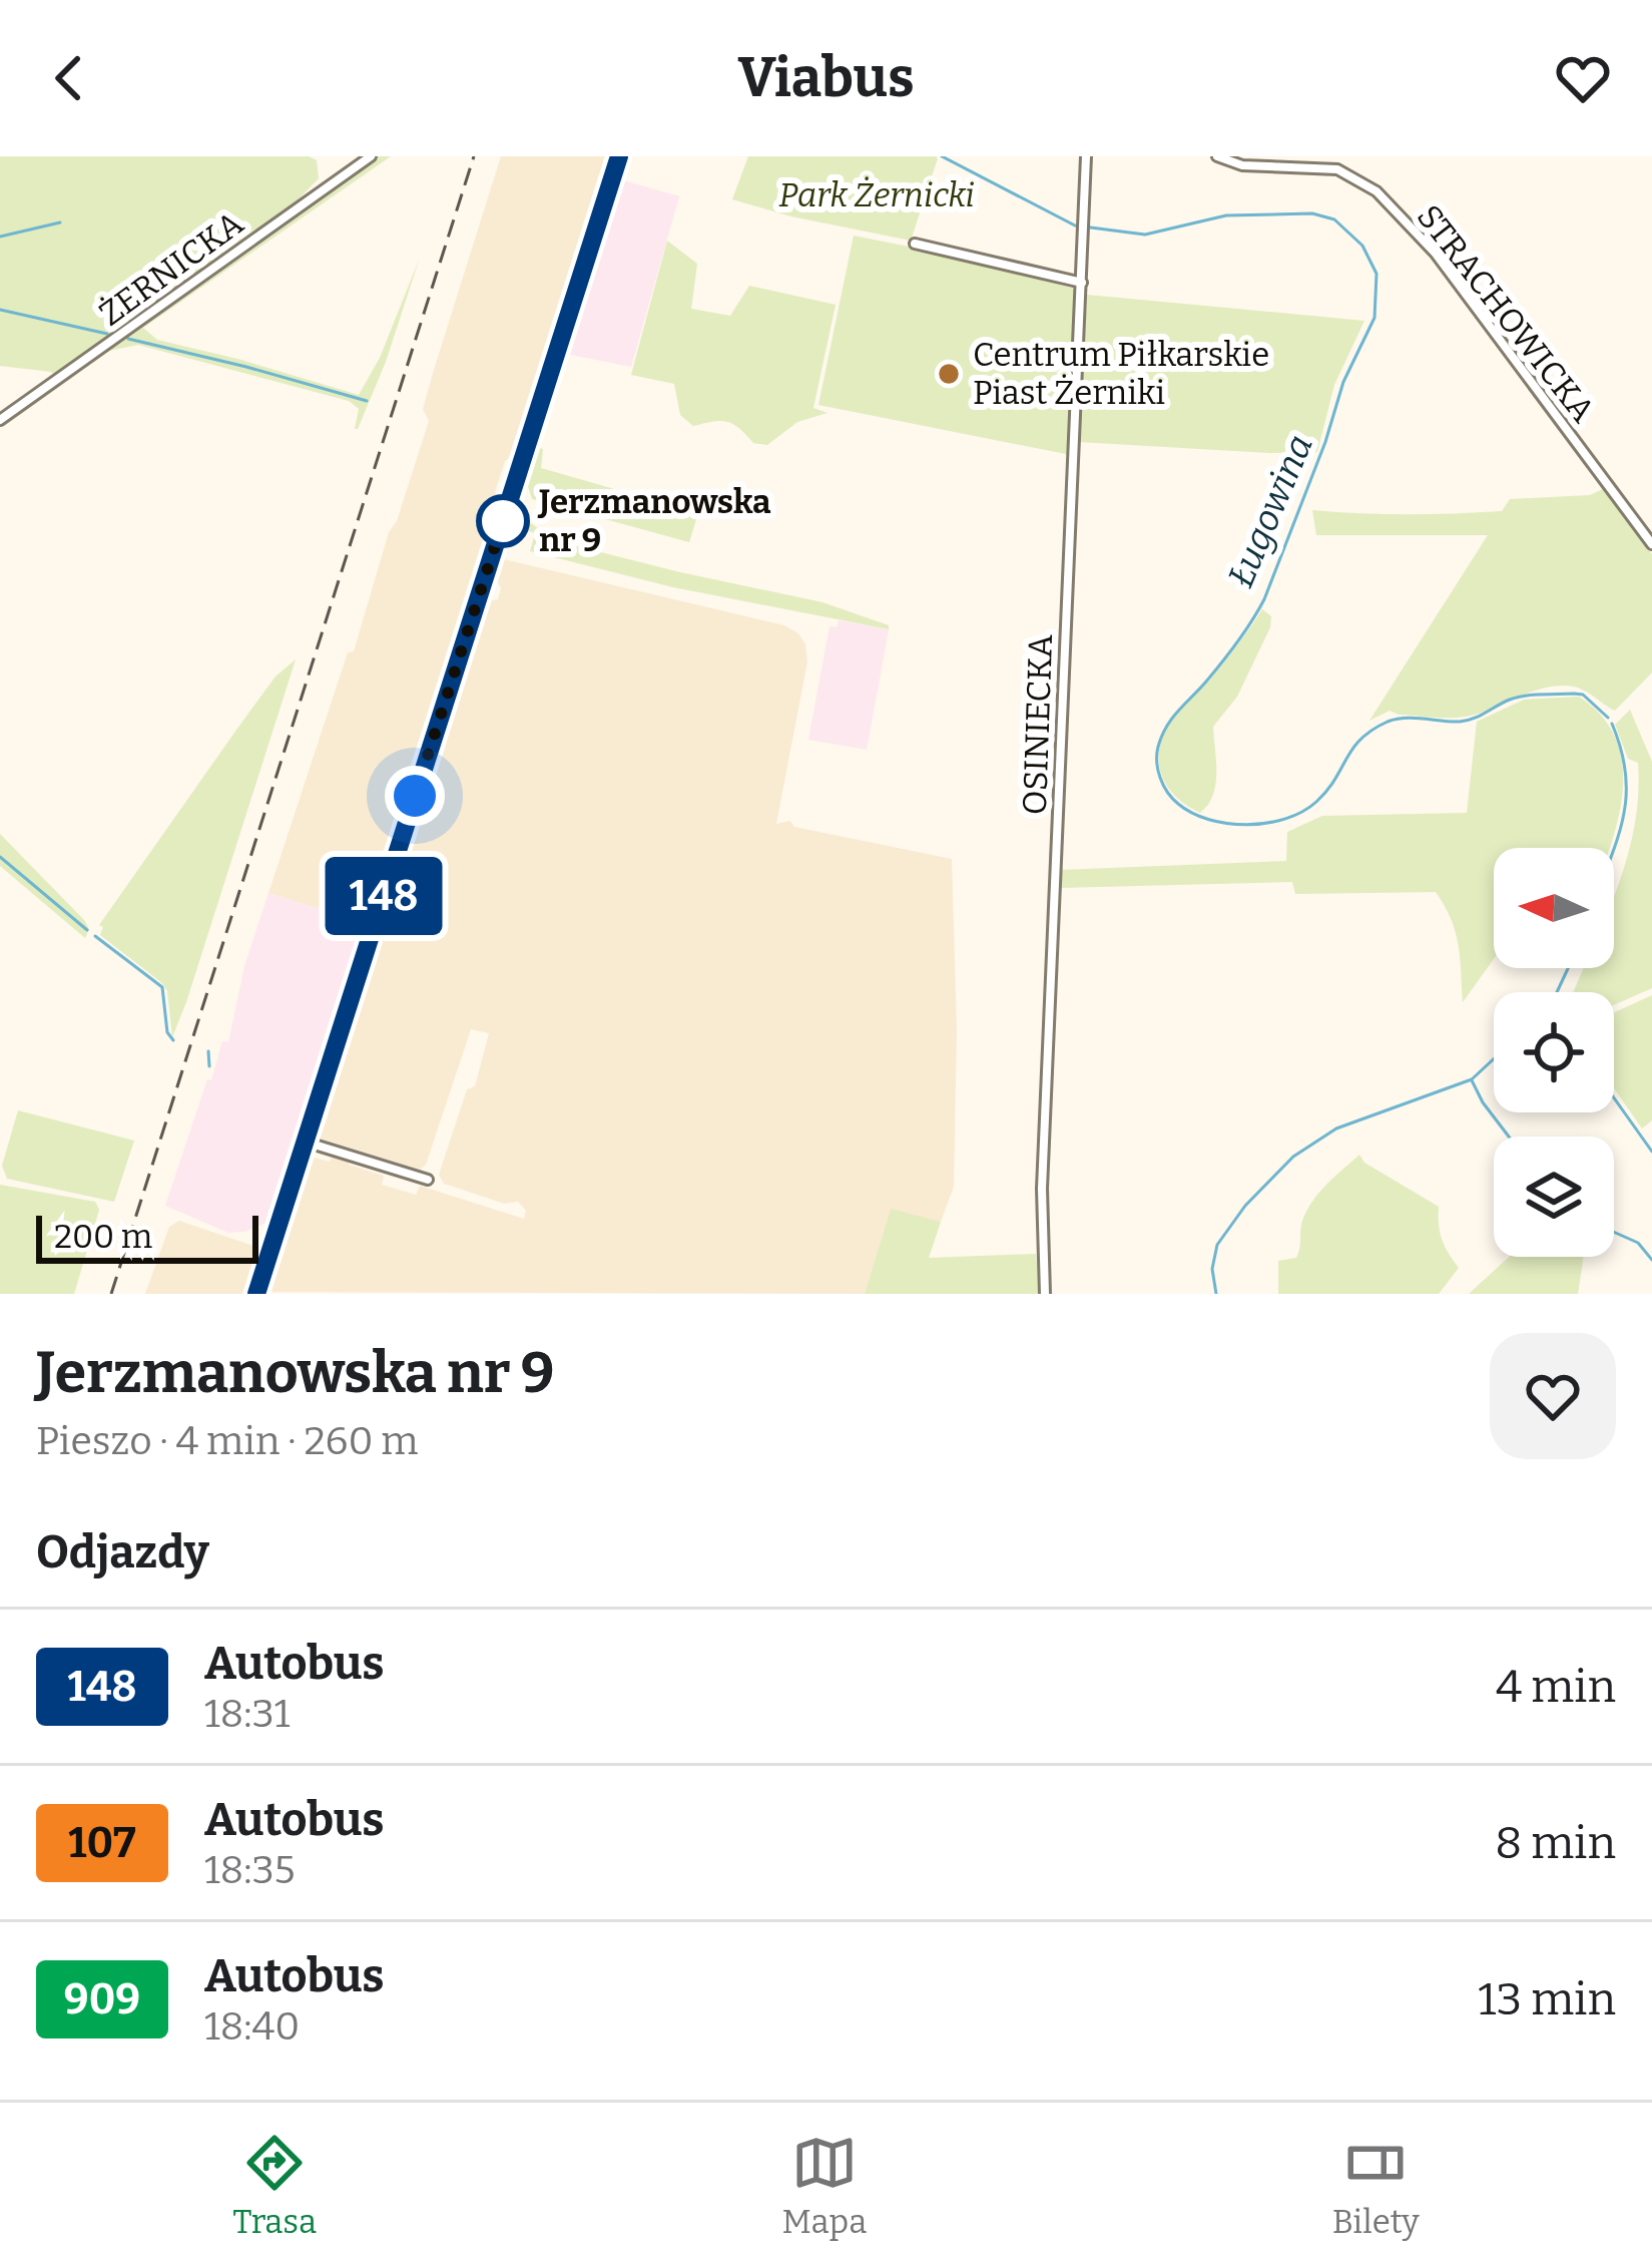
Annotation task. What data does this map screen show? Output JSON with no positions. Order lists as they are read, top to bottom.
{
  "streets": {
    "street": ["ŻERNICKA", "STRACHOWICKA", "OSINIECKA"]
  },
  "water": ["Ługowina"],
  "parks": ["Park Żernicki"],
  "places": ["Centrum Piłkarskie Piast Żerniki", "Jerzmanowska nr 9"],
  "lines": ["bus line 148"],
  "scale_bar": "200 m",
  "north": "left",
  "page": {
    "header": "Viabus",
    "on_map": "148",
    "scale": "200 m",
    "heading": [
      ["Jerzmanowska nr 9", "Pieszo · 4 min · 260 m"],
      "Odjazdy"
    ],
    "list": [
      {
        "mark": "148",
        "name": "Autobus",
        "note": "18:31",
        "value": "4 min"
      },
      {
        "mark": "107",
        "name": "Autobus",
        "note": "18:35",
        "value": "8 min"
      },
      {
        "mark": "909",
        "name": "Autobus",
        "note": "18:40",
        "value": "13 min"
      }
    ],
    "tabs": ["Trasa", "Mapa", "Bilety"]
  }
}
